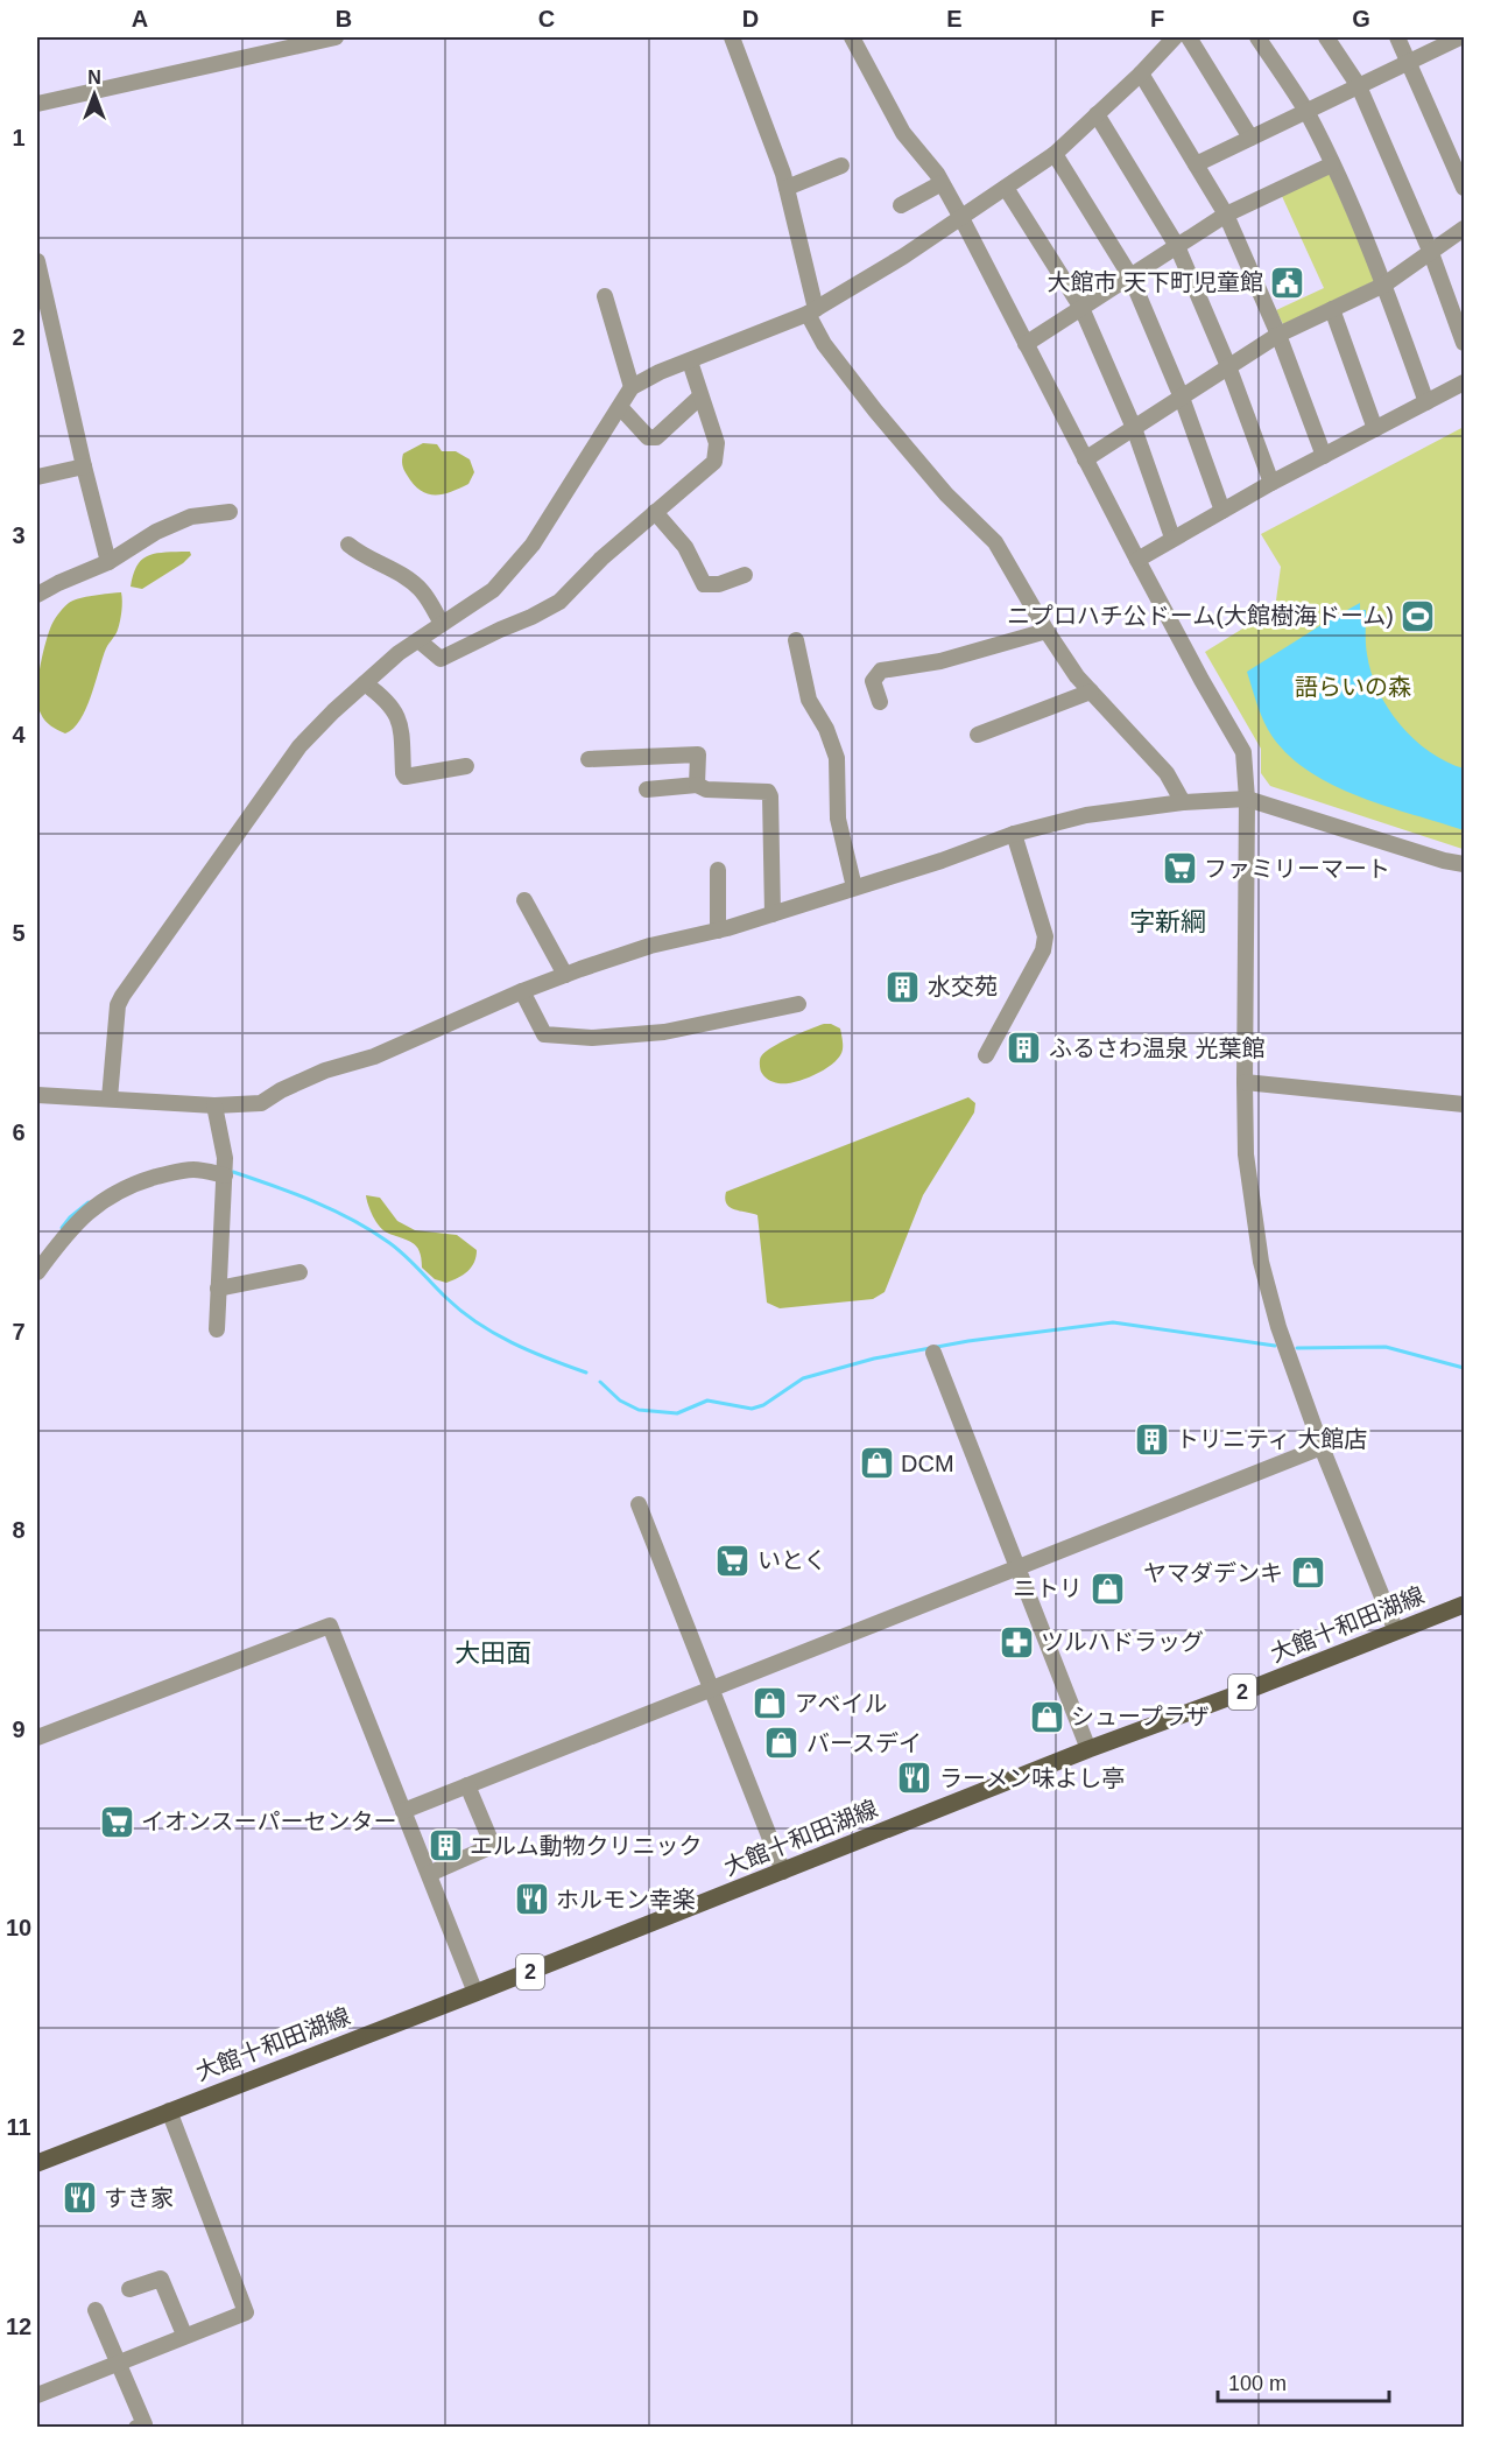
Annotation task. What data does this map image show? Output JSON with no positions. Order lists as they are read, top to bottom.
{
  "streets": {
    "main road": ["大館十和田湖線", "2"]
  },
  "districts": ["字新綱", "大田面"],
  "parks": ["語らいの森"],
  "places": {
    "public building": ["大館市 天下町児童館"],
    "sports": ["ニプロハチ公ドーム(大館樹海ドーム)"],
    "supermarket": ["ファミリーマート", "いとく", "イオンスーパーセンター"],
    "building": [
      "水交苑",
      "ふるさわ温泉 光葉館",
      "トリニティ 大館店",
      "エルム動物クリニック"
    ],
    "shop": [
      "DCM",
      "ヤマダデンキ",
      "ニトリ",
      "アベイル",
      "シュープラザ",
      "バースデイ"
    ],
    "pharmacy": ["ツルハドラッグ"],
    "restaurant": ["ラーメン味よし亭", "ホルモン幸楽", "すき家"]
  },
  "scale_bar": "100 m",
  "north": "top",
  "grid": {
    "columns": [
      "A",
      "B",
      "C",
      "D",
      "E",
      "F",
      "G"
    ],
    "rows": [
      "1",
      "2",
      "3",
      "4",
      "5",
      "6",
      "7",
      "8",
      "9",
      "10",
      "11",
      "12"
    ]
  }
}
